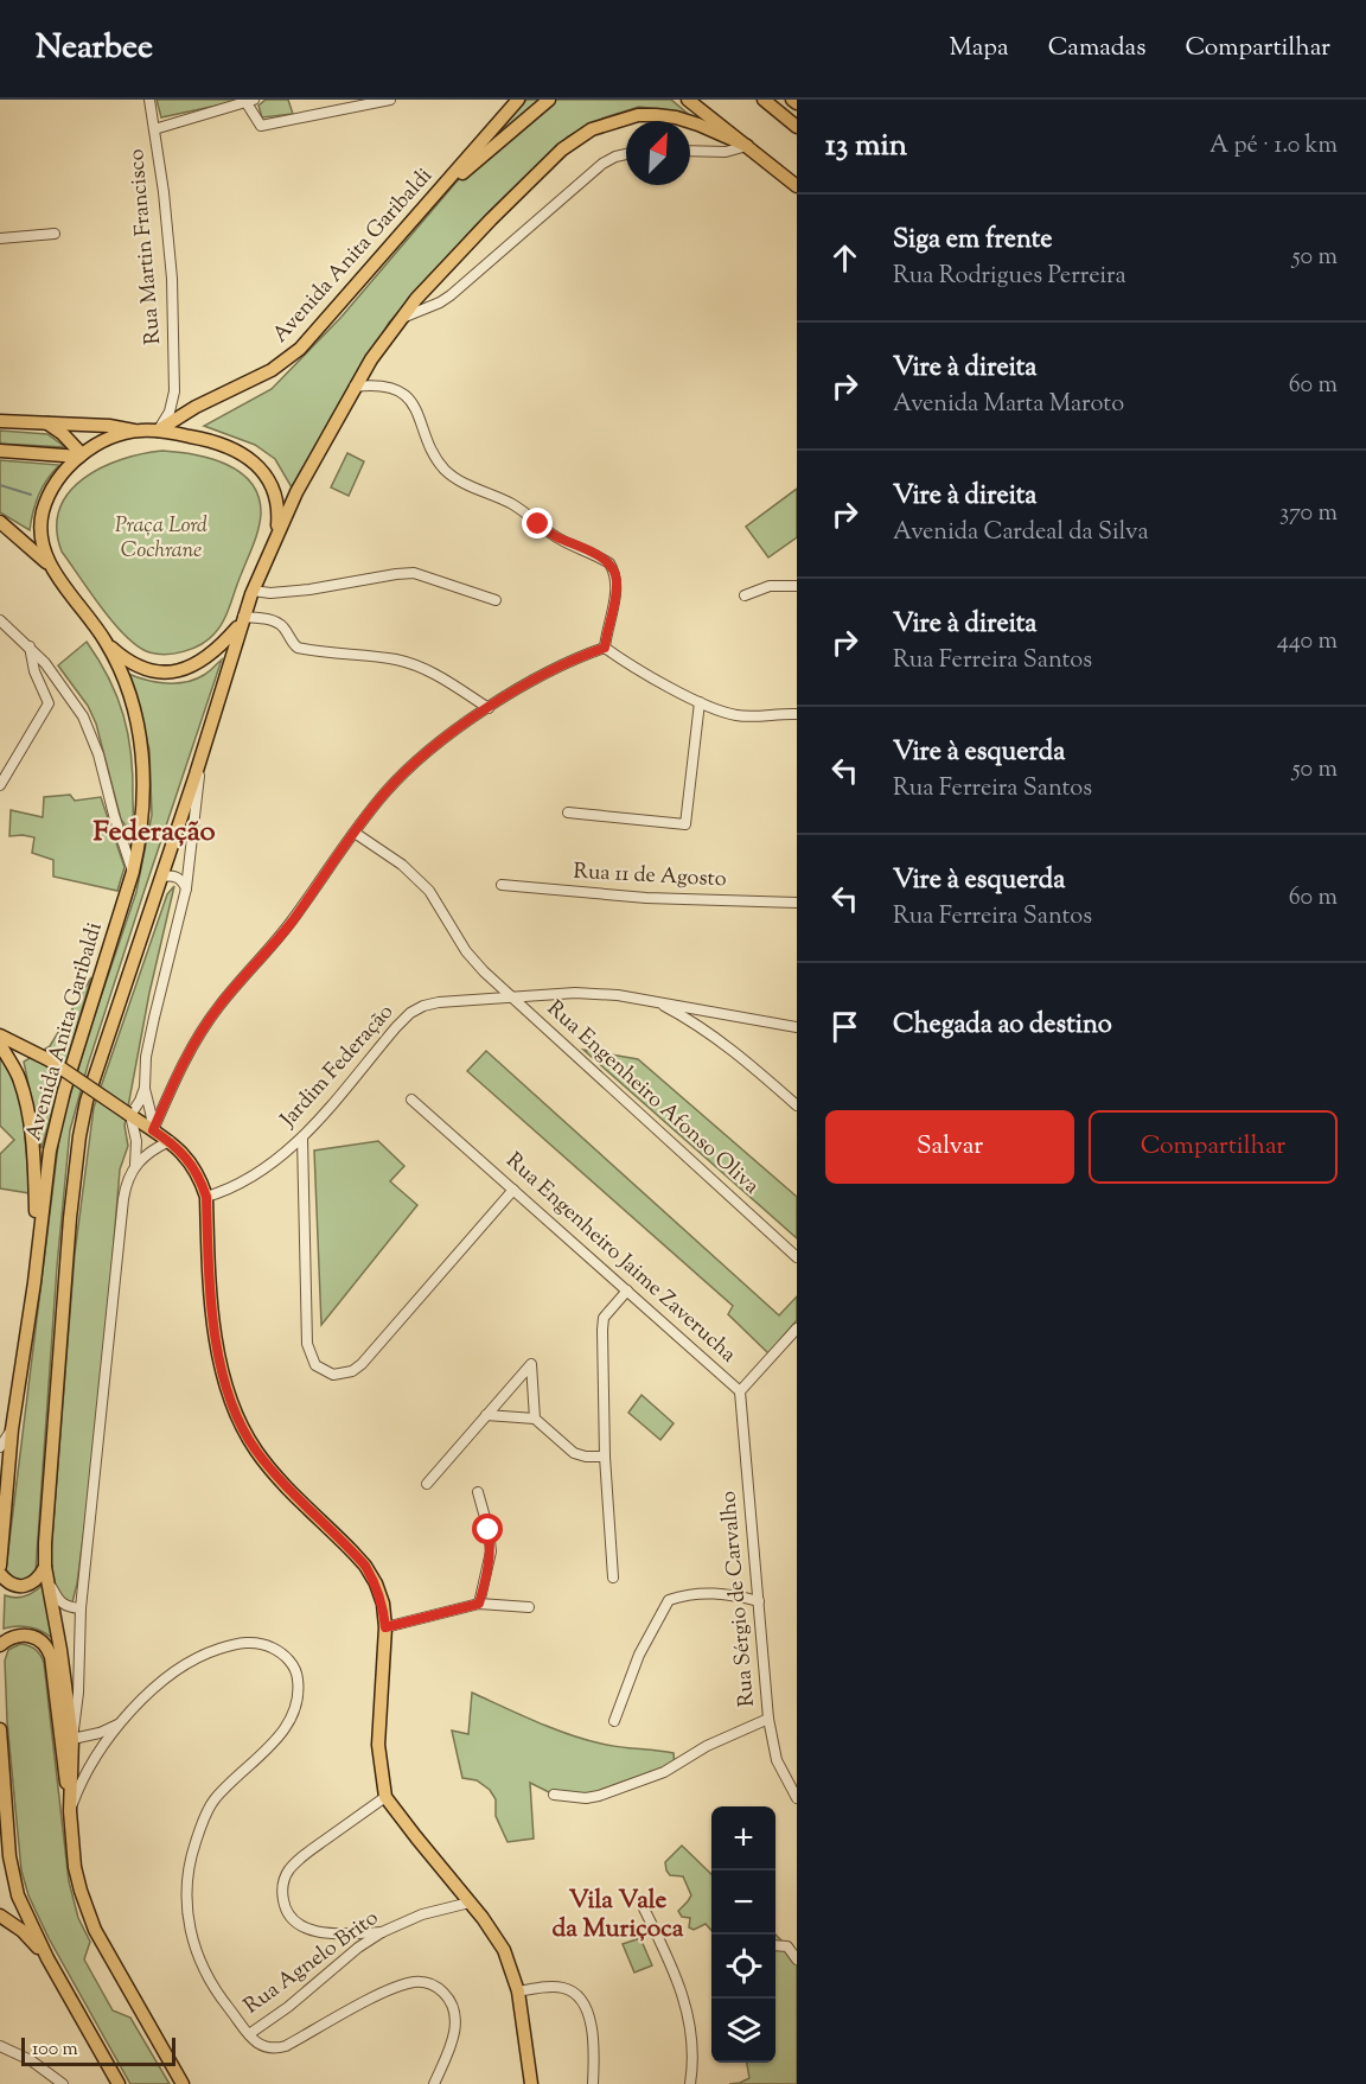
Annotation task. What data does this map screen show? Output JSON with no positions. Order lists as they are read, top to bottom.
{
  "streets": {
    "main road": ["Avenida Anita Garibaldi"],
    "street": [
      "Rua Martin Francisco",
      "Rua 11 de Agosto",
      "Jardim Federação",
      "Rua Engenheiro Afonso Oliva",
      "Rua Engenheiro Jaime Zaverucha",
      "Rua Sérgio de Carvalho",
      "Rua Agnelo Brito"
    ]
  },
  "crossings": [
    ["Rua Martin Francisco", "Avenida Anita Garibaldi"],
    ["Avenida Anita Garibaldi", "Rua Agnelo Brito"],
    ["Jardim Federação", "Rua Engenheiro Afonso Oliva"],
    ["Rua Engenheiro Jaime Zaverucha", "Rua Sérgio de Carvalho"]
  ],
  "districts": ["Federação", "Vila Vale da Muriçoca"],
  "parks": ["Praça Lord Cochrane"],
  "scale_bar": "100 m",
  "north": "top right",
  "page": {
    "header": "Nearbee",
    "nav": ["Mapa", "Camadas", "Compartilhar"],
    "heading": ["13 min", "A pé · 1.0 km"],
    "list": [
      ["Siga em frente", "Rua Rodrigues Perreira", "50 m"],
      ["Vire à direita", "Avenida Marta Maroto", "60 m"],
      ["Vire à direita", "Avenida Cardeal da Silva", "370 m"],
      ["Vire à direita", "Rua Ferreira Santos", "440 m"],
      ["Vire à esquerda", "Rua Ferreira Santos", "50 m"],
      ["Vire à esquerda", "Rua Ferreira Santos", "60 m"],
      "Chegada ao destino"
    ],
    "buttons": ["Salvar", "Compartilhar"],
    "map_buttons": ["+", "−"],
    "scale": "100 m"
  }
}
